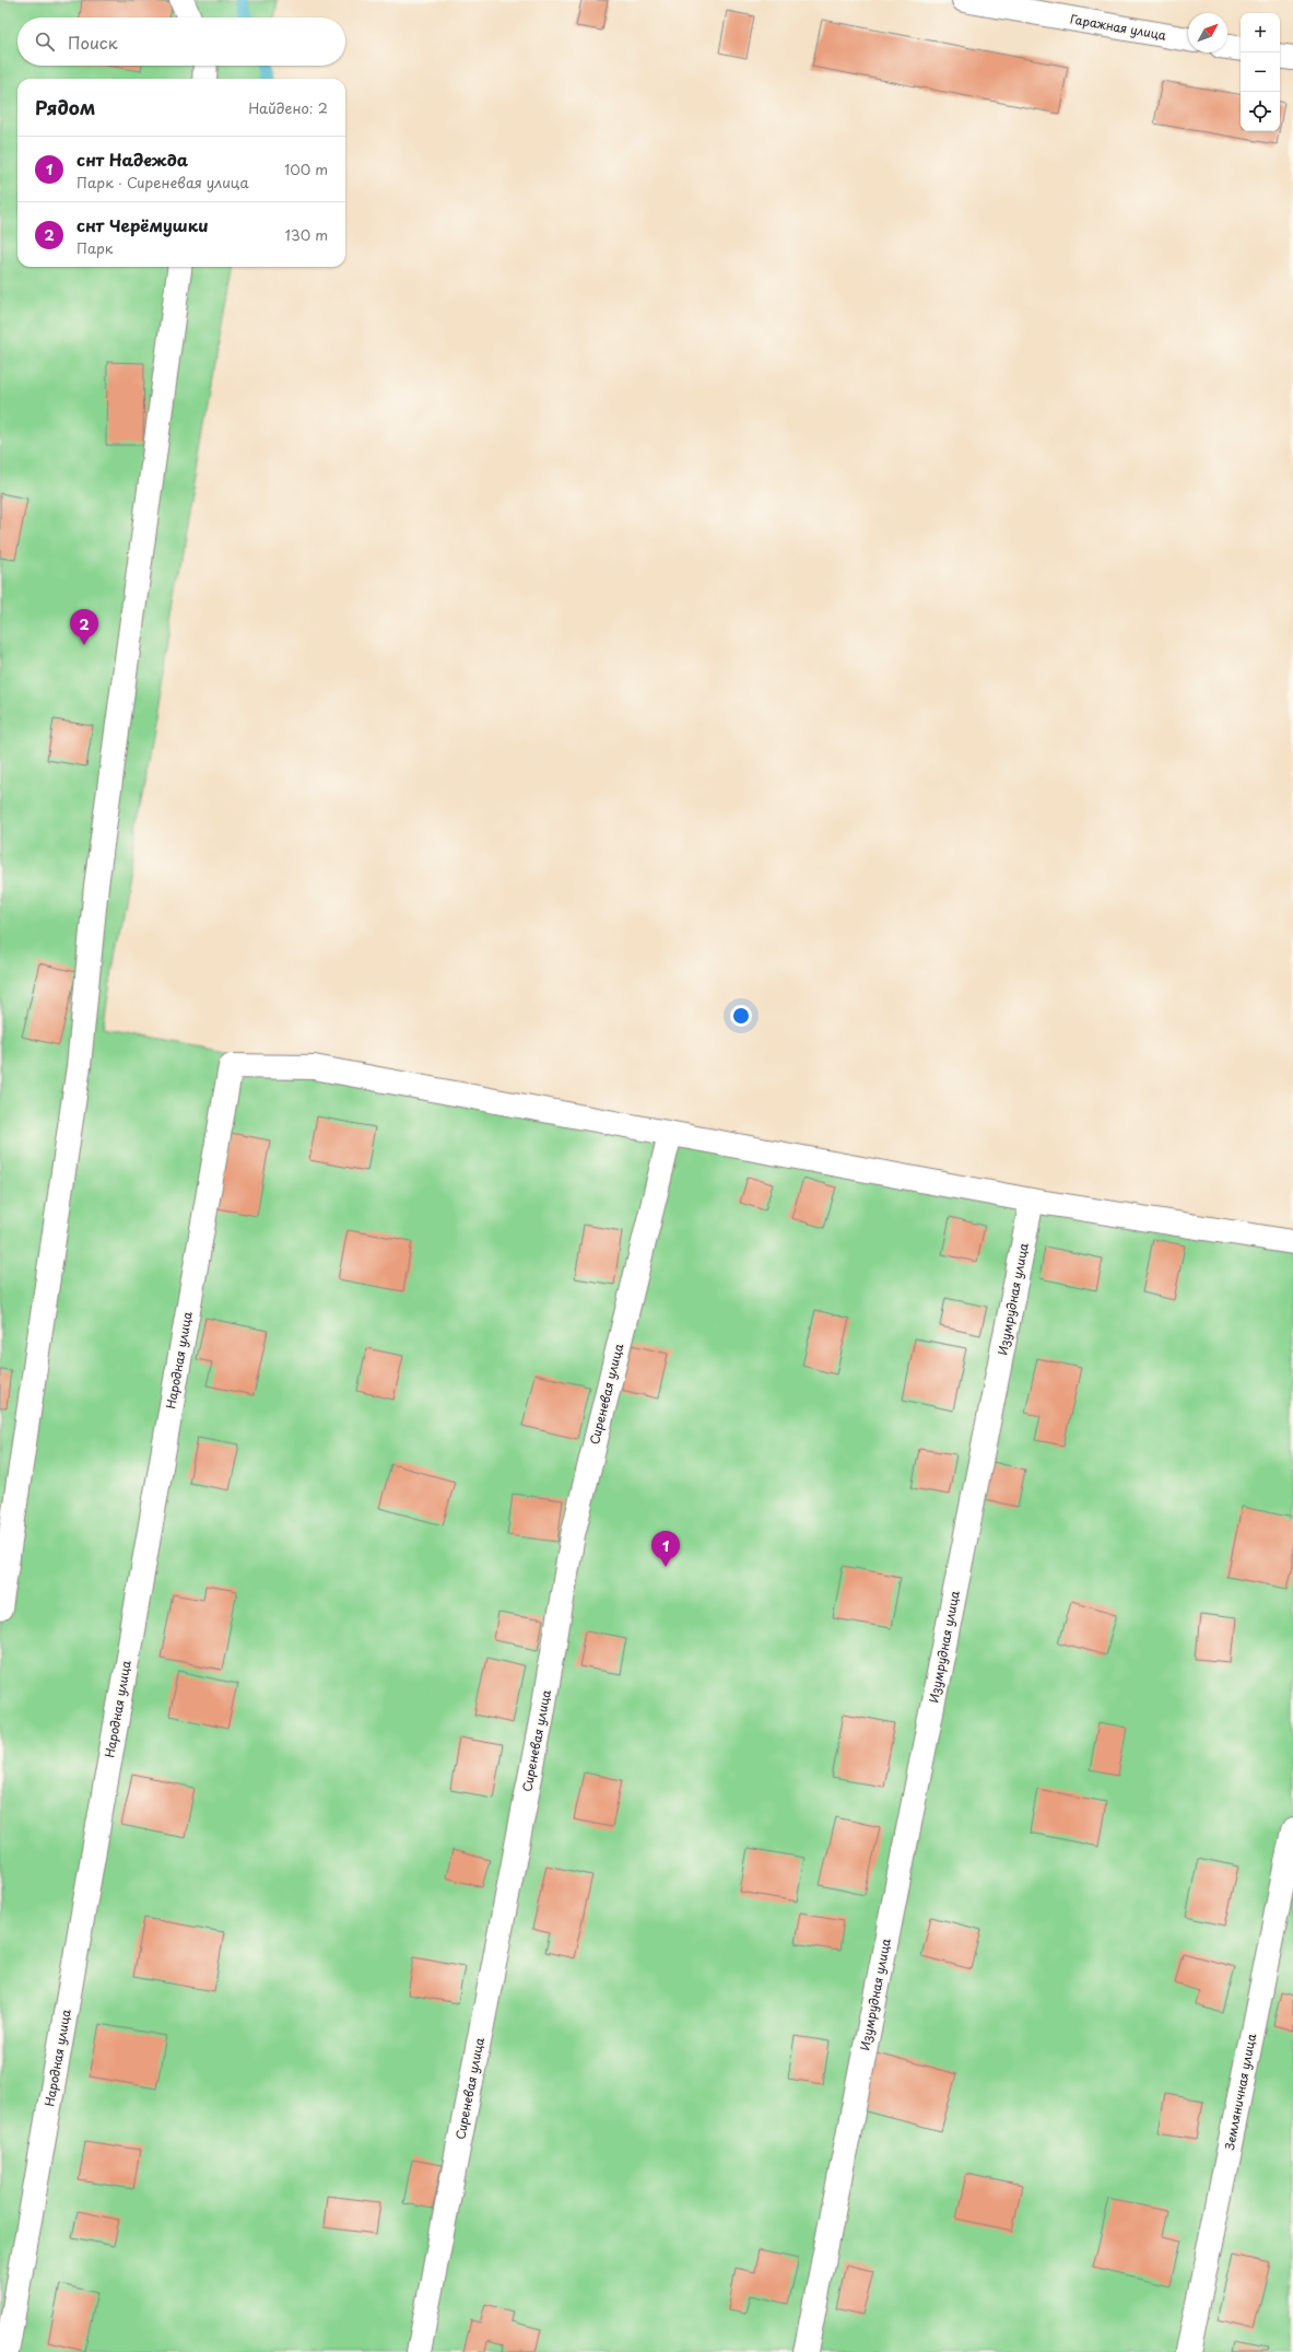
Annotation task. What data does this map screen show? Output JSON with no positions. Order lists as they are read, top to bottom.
{
  "streets": {
    "street": [
      "Гаражная улица",
      "Изумрудная улица",
      "Народная улица",
      "Сиреневая улица",
      "Земляничная улица"
    ]
  },
  "crossings": [
    ["Народная улица", "Сиреневая улица"]
  ],
  "north": "top right",
  "page": {
    "map_buttons": ["+", "−"],
    "search": "Поиск",
    "heading": ["Рядом", "Найдено: 2"],
    "list": [
      {
        "mark": "1",
        "name": "снт Надежда",
        "note": "Парк · Сиреневая улица",
        "value": "100 m"
      },
      {
        "mark": "2",
        "name": "снт Черёмушки",
        "note": "Парк",
        "value": "130 m"
      }
    ],
    "pins": ["2", "1"]
  }
}
